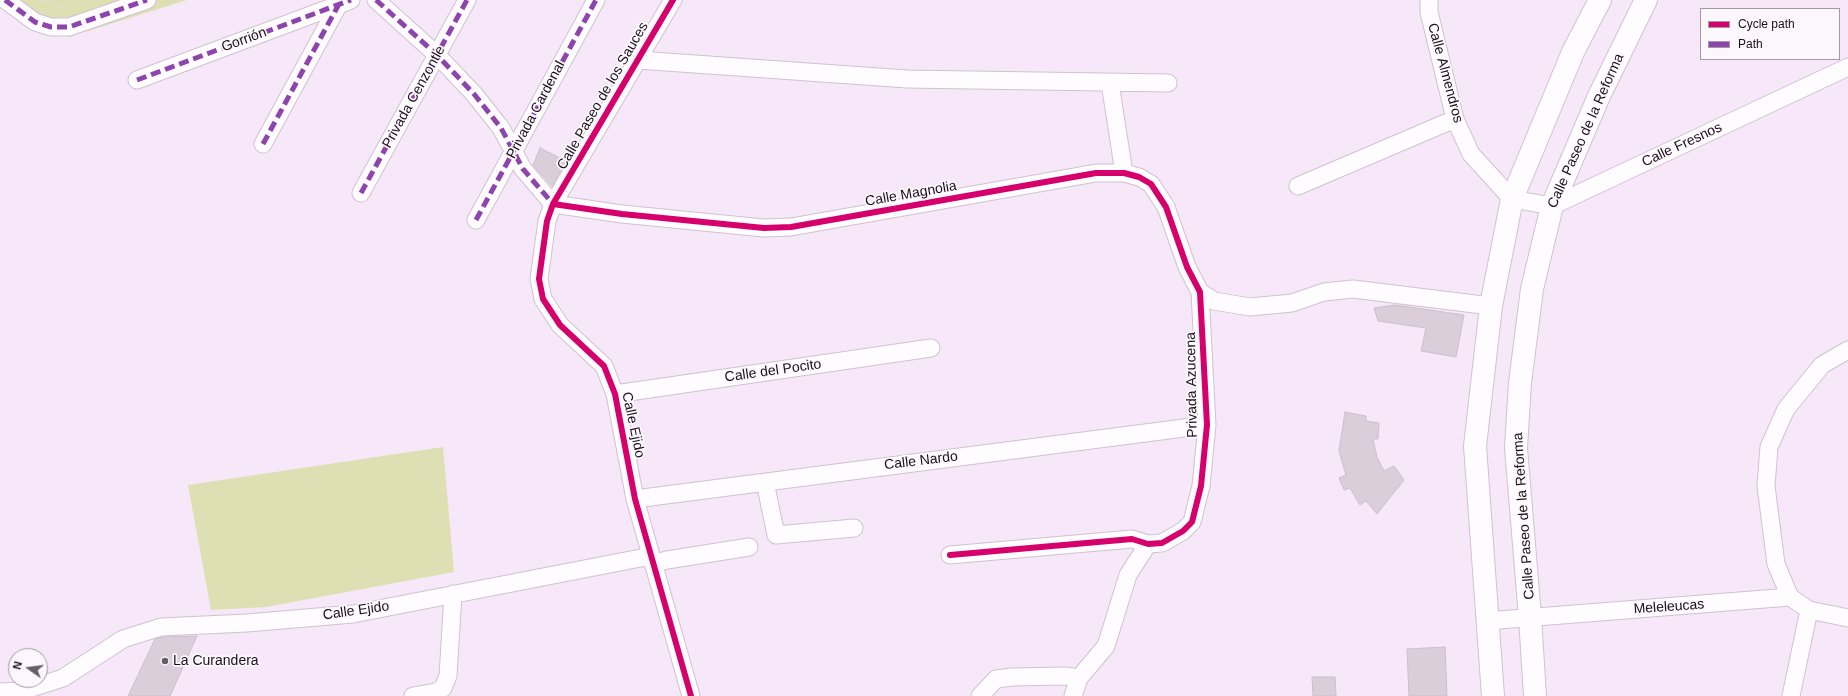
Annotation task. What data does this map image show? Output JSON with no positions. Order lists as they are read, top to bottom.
{
  "streets": {
    "main road": ["Calle Paseo de la Reforma"],
    "street": [
      "Gorrión",
      "Calle Almendros",
      "Calle Paseo de los Sauces",
      "Privada Cenzontle",
      "Privada Cardenal",
      "Calle Fresnos",
      "Calle Magnolia",
      "Calle del Pocito",
      "Privada Azucena",
      "Calle Ejido",
      "Calle Nardo",
      "Meleleucas"
    ]
  },
  "crossings": [
    ["Calle Paseo de los Sauces", "Calle Magnolia"],
    ["Calle Paseo de los Sauces", "Calle Ejido"],
    ["Calle Paseo de la Reforma", "Calle Fresnos"],
    ["Calle Paseo de la Reforma", "Meleleucas"],
    ["Calle Magnolia", "Privada Azucena"],
    ["Calle Magnolia", "Calle Ejido"],
    ["Calle del Pocito", "Calle Ejido"],
    ["Privada Azucena", "Calle Nardo"],
    ["Calle Ejido", "Calle Nardo"]
  ],
  "places": ["La Curandera"],
  "legend": ["Cycle path", "Path"],
  "north": "left"
}
